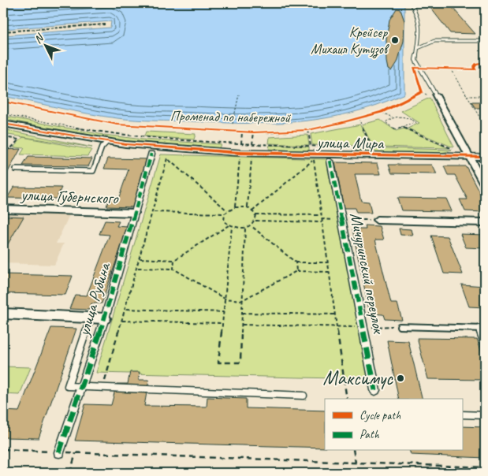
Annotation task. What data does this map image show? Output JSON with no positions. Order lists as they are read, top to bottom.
{
  "streets": {
    "street": [
      "улица Мира",
      "улица Губернского",
      "Мичуринский переулок",
      "улица Рубина"
    ],
    "cycle path": ["Променад по набережной"]
  },
  "crossings": [
    ["улица Губернского", "улица Рубина"]
  ],
  "places": ["Крейсер Михаил Кутузов", "Максимус"],
  "legend": ["Cycle path", "Path"],
  "north": "top left"
}
